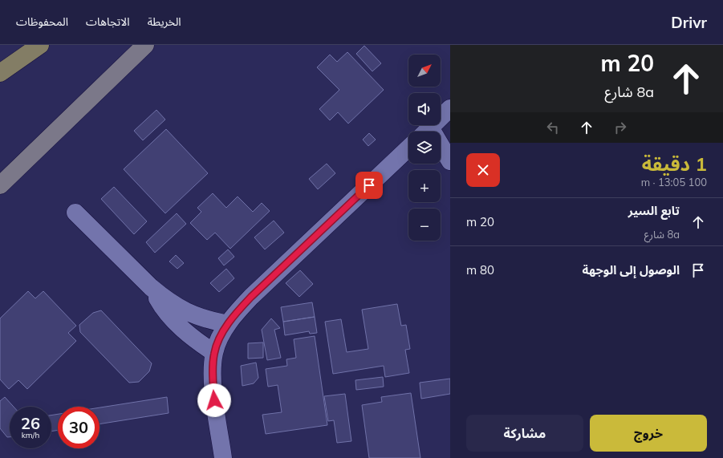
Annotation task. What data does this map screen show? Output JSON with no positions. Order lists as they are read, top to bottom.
{
  "north": "top right",
  "page": {
    "header": "Drivr",
    "nav": ["الخريطة", "الاتجاهات", "المحفوظات"],
    "turn": ["20 m", "8a شارع"],
    "map_buttons": ["+", "−"],
    "heading": ["1 دقيقة", "100 m · 13:05"],
    "list": [
      {
        "name": "تابع السير",
        "note": "8a شارع",
        "value": "20 m"
      },
      {
        "name": "الوصول إلى الوجهة",
        "value": "80 m"
      }
    ],
    "speed": "26 km/h",
    "limit": "30",
    "buttons": ["خروج", "مشاركة"]
  }
}
